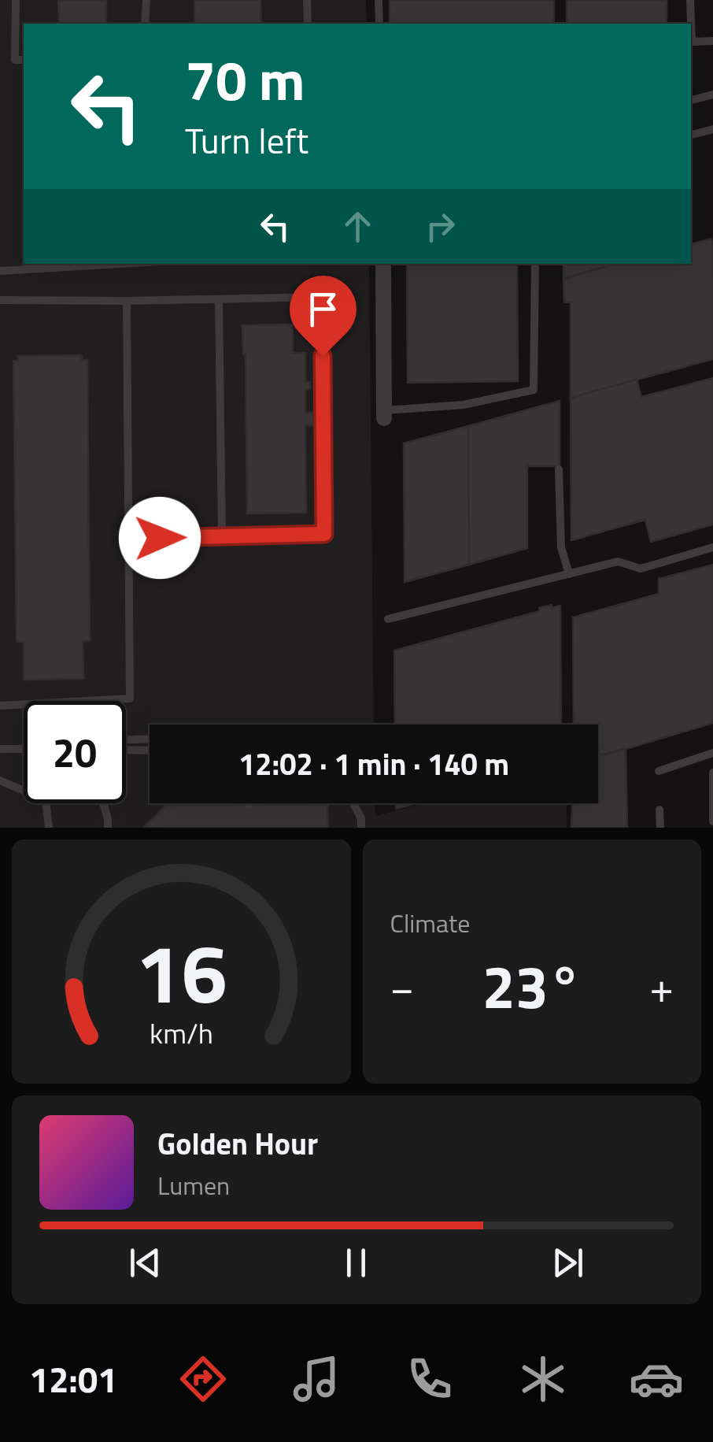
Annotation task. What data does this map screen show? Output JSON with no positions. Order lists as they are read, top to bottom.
{
  "page": {
    "turn": ["70 m", "Turn left"],
    "limit": "20",
    "trip": "12:02 · 1 min · 140 m",
    "tile": "Climate",
    "heat": ["−", "23°", "+"],
    "song": ["Golden Hour", "Lumen"],
    "tabs": "12:01",
    "gauge": ["16", "km/h"]
  }
}
